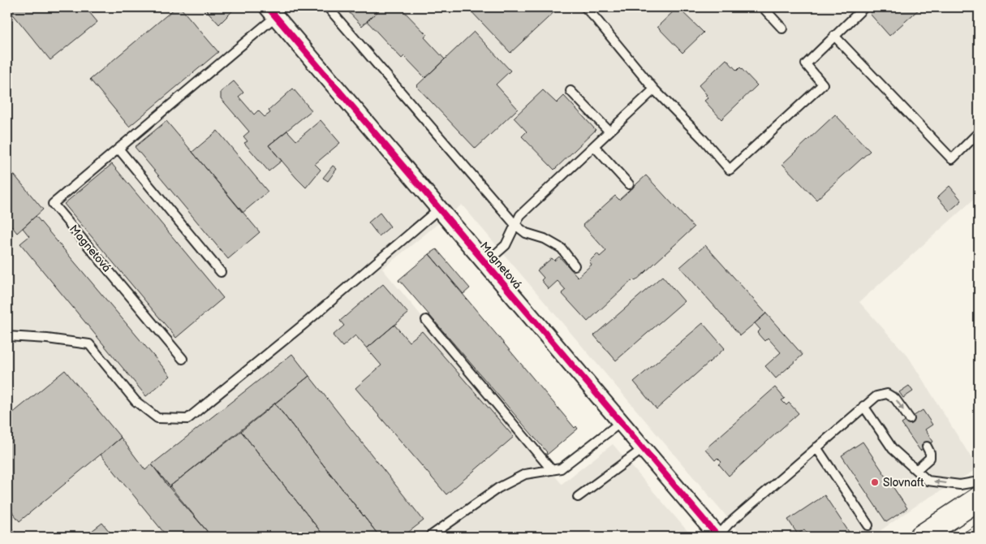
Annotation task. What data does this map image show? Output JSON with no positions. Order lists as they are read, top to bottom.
{
  "streets": {
    "street": ["Magnetová"]
  },
  "places": ["Slovnaft"]
}
